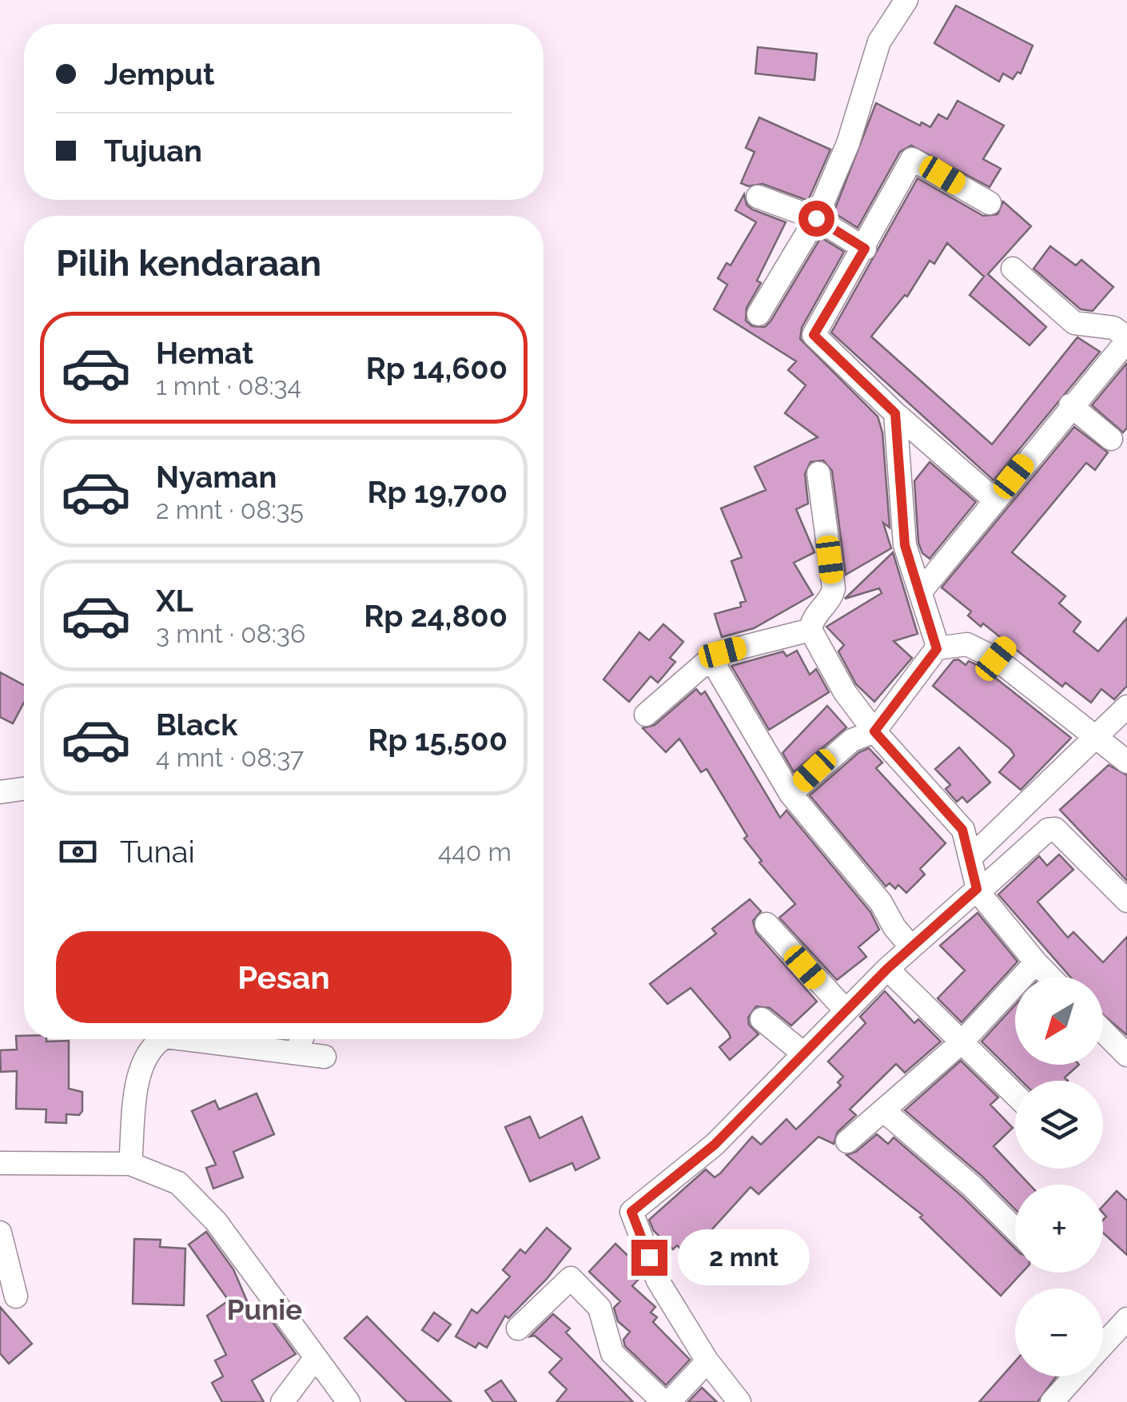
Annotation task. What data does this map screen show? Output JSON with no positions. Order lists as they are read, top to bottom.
{
  "districts": ["Punie"],
  "north": "bottom left",
  "page": {
    "banner": ["Jemput", "Tujuan"],
    "heading": "Pilih kendaraan",
    "list": [
      {
        "name": "Hemat",
        "note": "1 mnt · 08:34",
        "value": "Rp 14,600"
      },
      {
        "name": "Nyaman",
        "note": "2 mnt · 08:35",
        "value": "Rp 19,700"
      },
      {
        "name": "XL",
        "note": "3 mnt · 08:36",
        "value": "Rp 24,800"
      },
      {
        "name": "Black",
        "note": "4 mnt · 08:37",
        "value": "Rp 15,500"
      }
    ],
    "pay": ["Tunai", "440 m"],
    "buttons": "Pesan",
    "map_buttons": ["+", "−"],
    "bubble": "2 mnt"
  }
}
